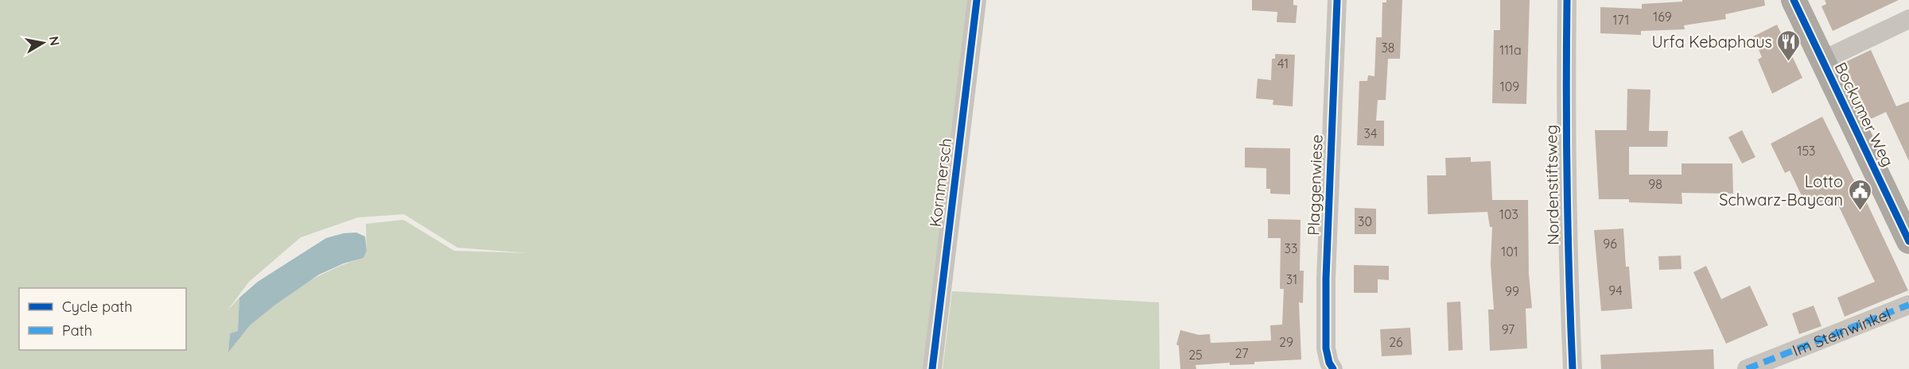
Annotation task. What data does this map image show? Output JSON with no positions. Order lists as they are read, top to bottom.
{
  "streets": {
    "main road": ["Bockumer Weg"],
    "street": [
      "Kornmersch",
      "Plaggenwiese",
      "Nordenstiftsweg",
      "Im Steinwinkel"
    ]
  },
  "places": {
    "restaurant": ["Urfa Kebaphaus"],
    "public building": ["Lotto Schwarz-Baycan"]
  },
  "house_numbers": [
    "169",
    "171",
    "38",
    "111a",
    "41",
    "109",
    "34",
    "153",
    "98",
    "103",
    "30",
    "96",
    "33",
    "101",
    "31",
    "94",
    "99",
    "97",
    "29",
    "26",
    "27",
    "25"
  ],
  "legend": ["Cycle path", "Path"],
  "north": "right"
}
